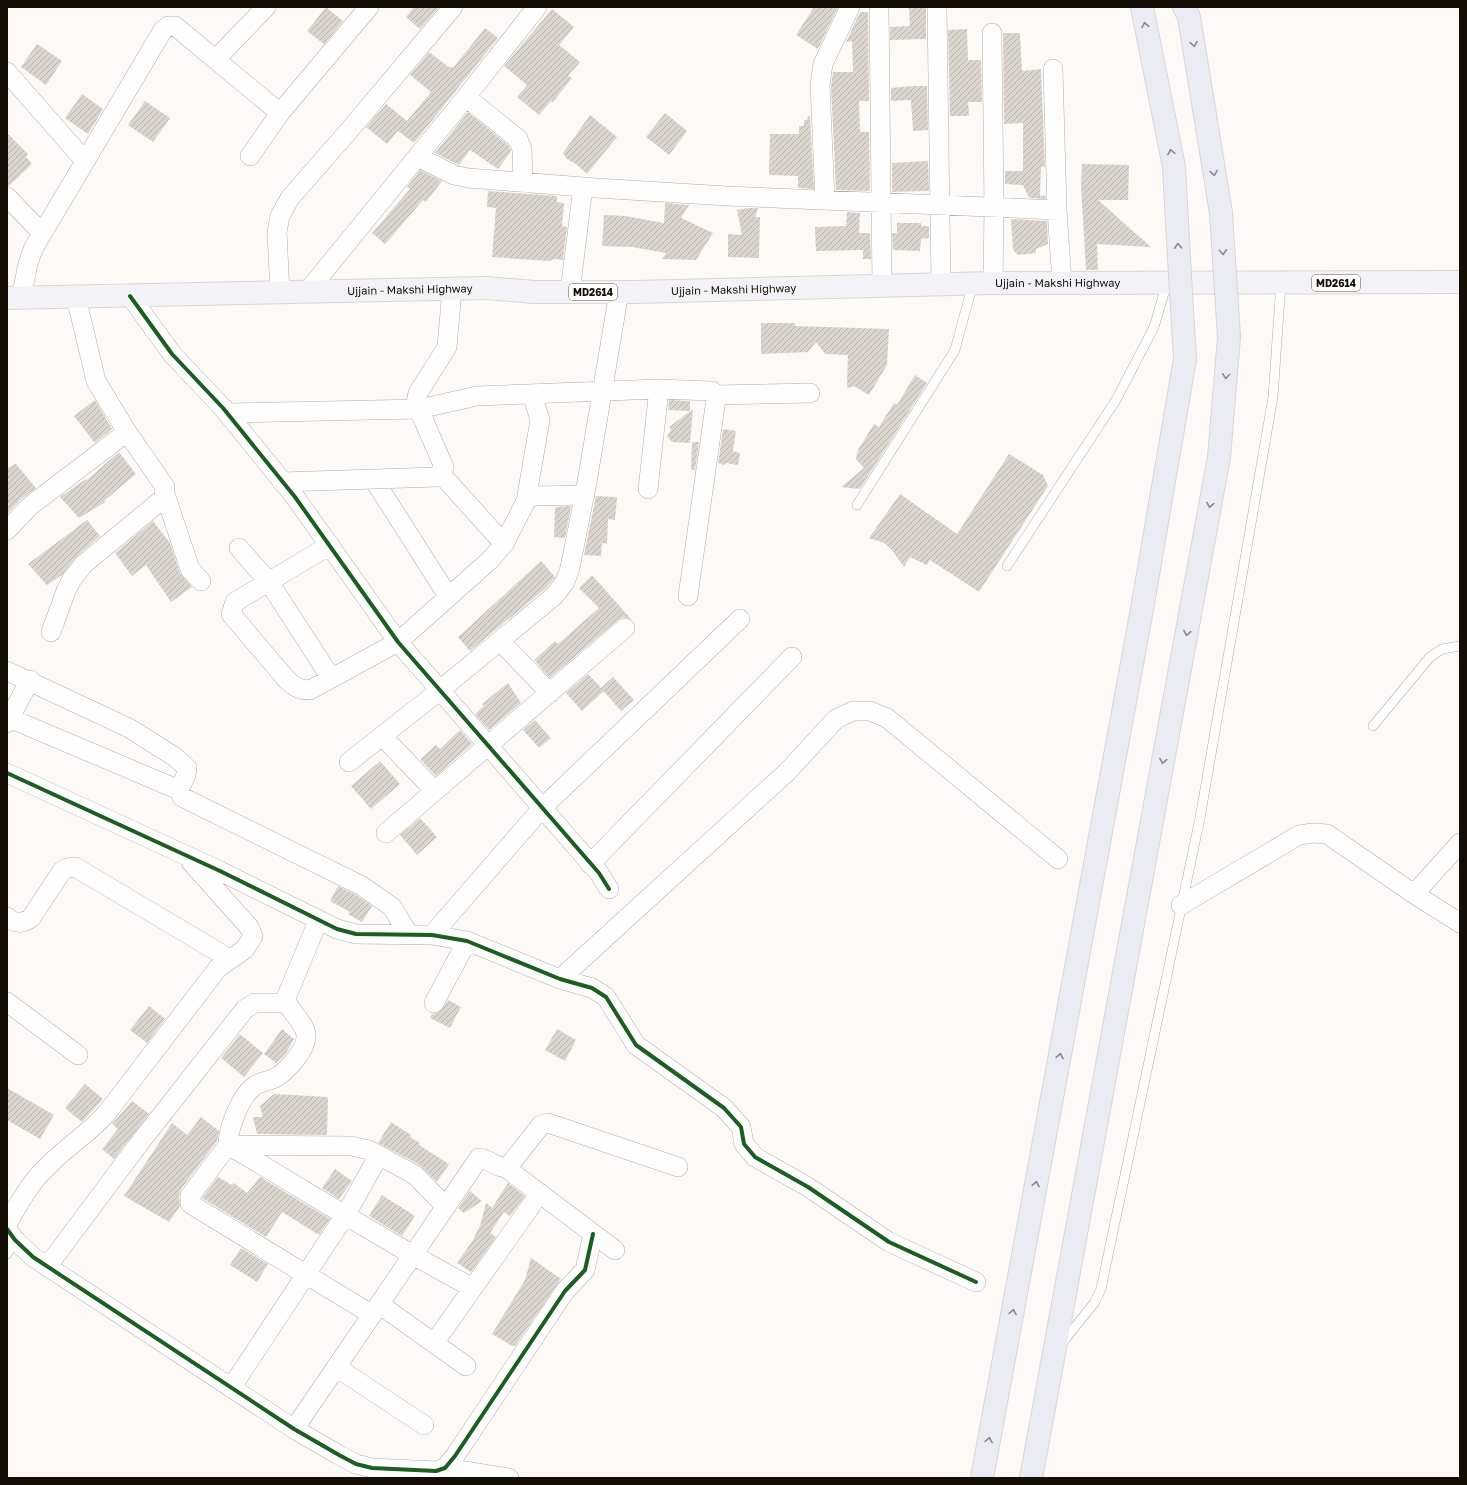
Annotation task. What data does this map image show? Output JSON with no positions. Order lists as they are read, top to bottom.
{
  "streets": {
    "main road": ["Ujjain - Makshi Highway", "MD2614"]
  }
}
